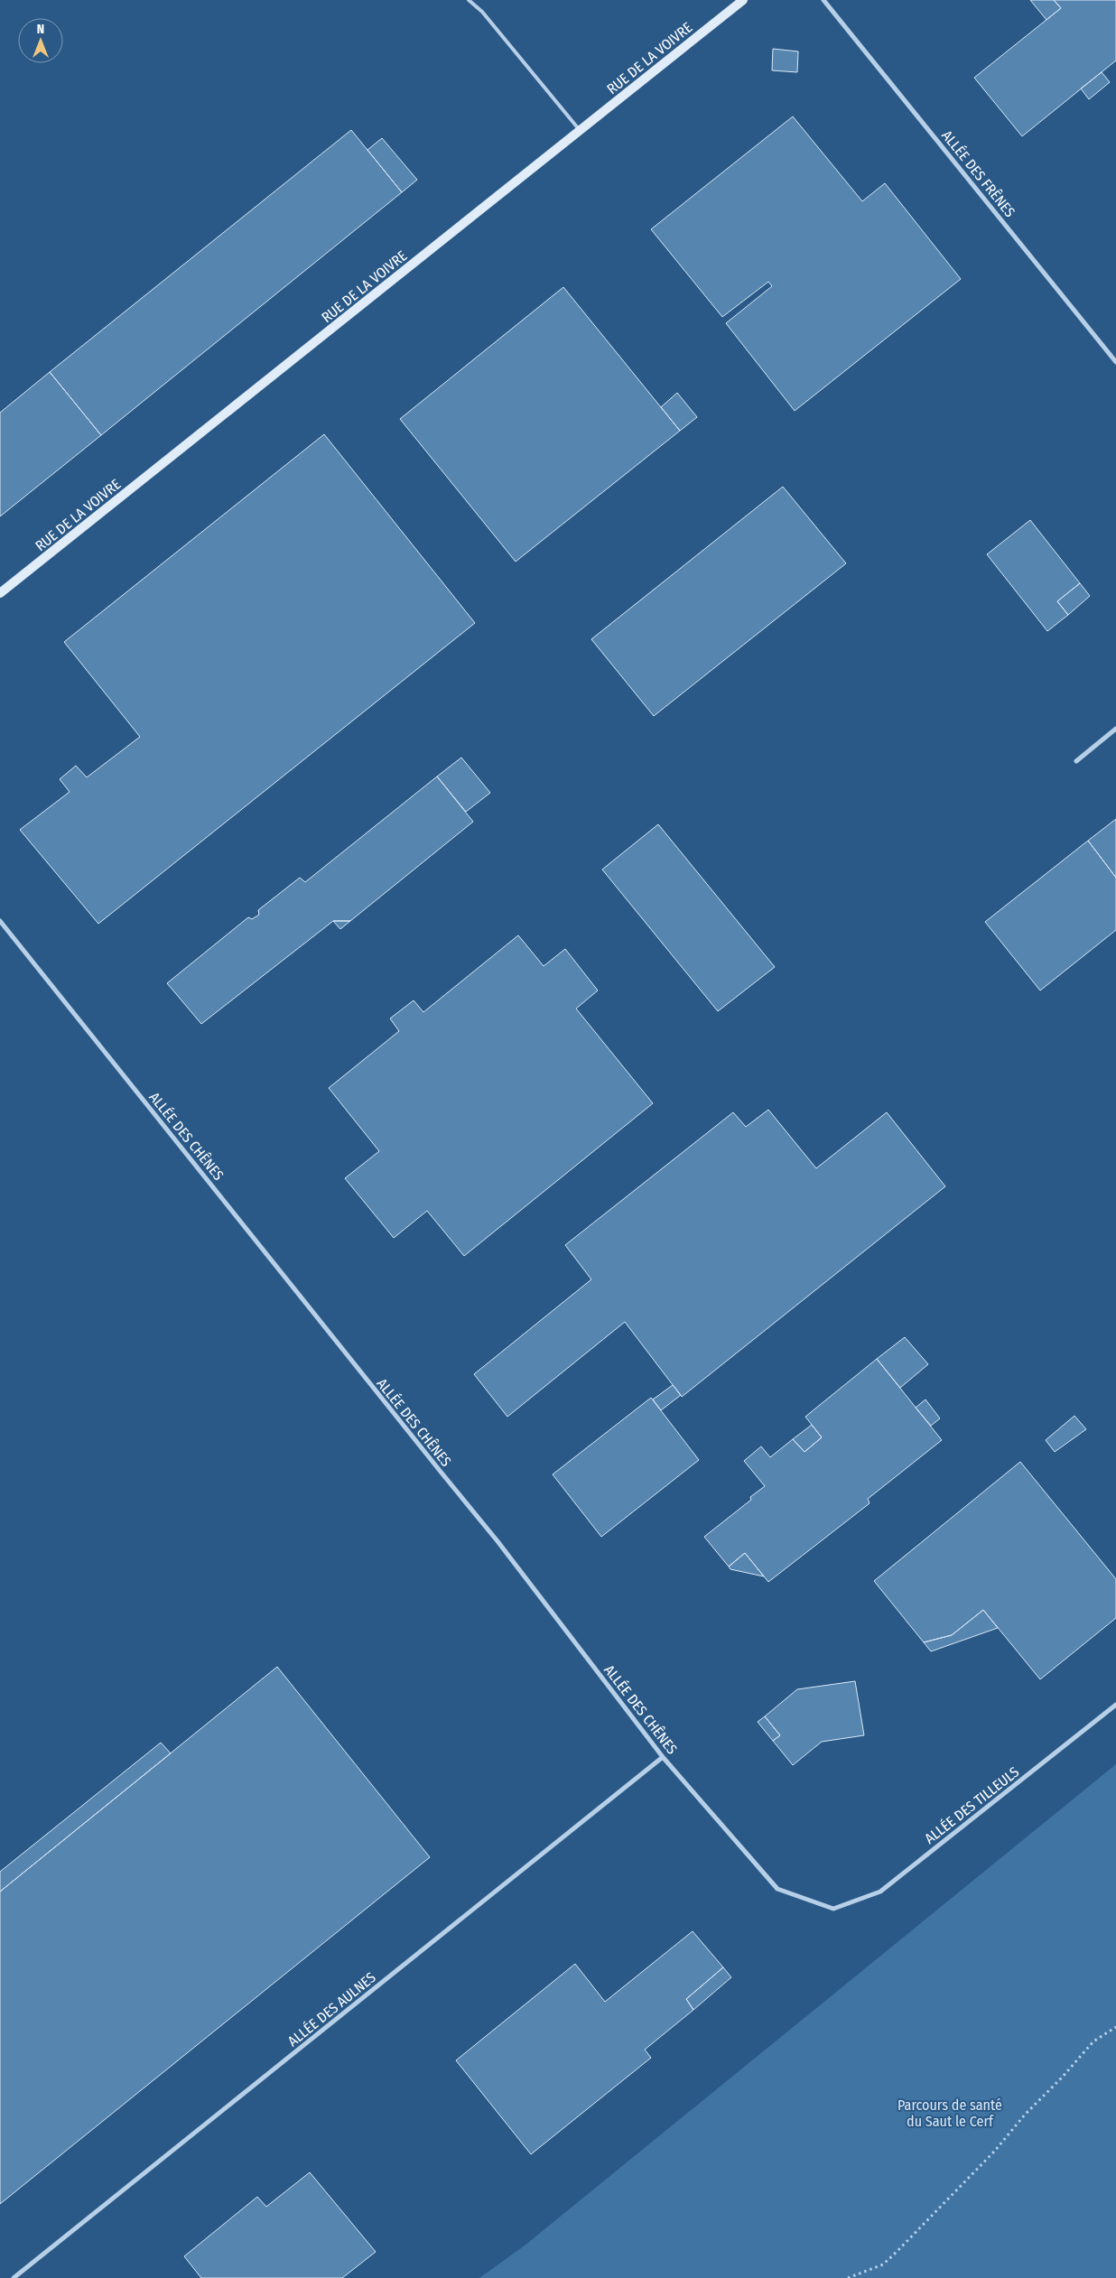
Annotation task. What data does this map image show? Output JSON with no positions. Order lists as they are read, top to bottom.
{
  "streets": {
    "street": [
      "RUE DE LA VOIVRE",
      "ALLÉE DES FRÊNES",
      "ALLÉE DES CHÊNES",
      "ALLÉE DES TILLEULS",
      "ALLÉE DES AULNES"
    ]
  },
  "crossings": [
    ["ALLÉE DES CHÊNES", "ALLÉE DES TILLEULS"],
    ["ALLÉE DES CHÊNES", "ALLÉE DES AULNES"]
  ],
  "parks": ["Parcours de santé du Saut le Cerf"],
  "north": "top"
}
